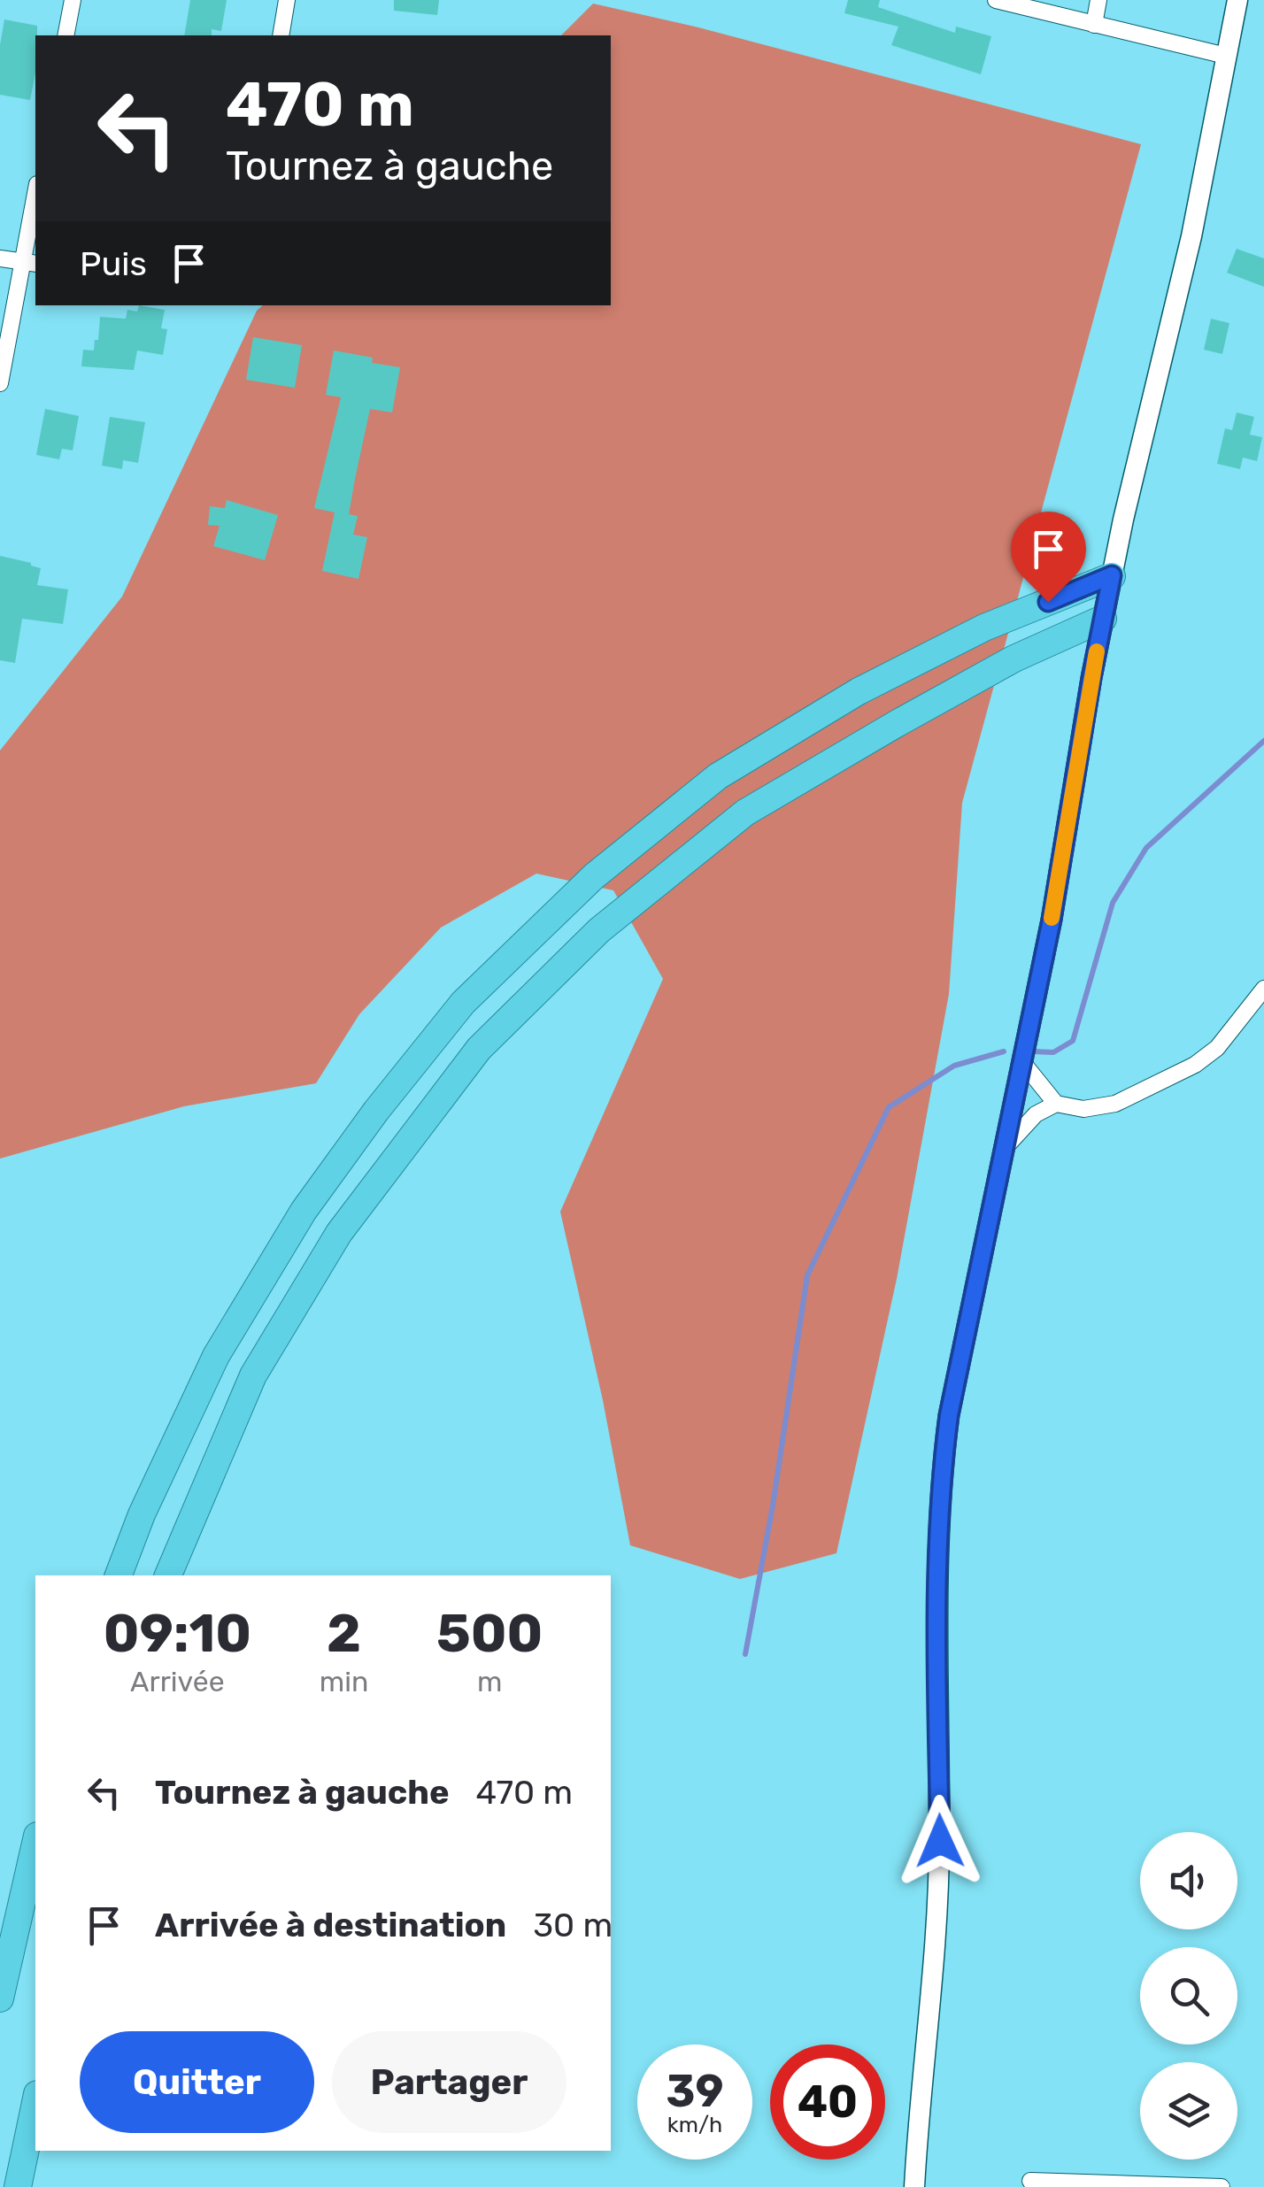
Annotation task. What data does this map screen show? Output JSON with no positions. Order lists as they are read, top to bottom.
{
  "page": {
    "turn": ["470 m", "Tournez à gauche"],
    "then": "Puis",
    "eta": [
      "09:10",
      "Arrivée",
      "2",
      "min",
      "500",
      "m"
    ],
    "list": [
      {
        "name": "Tournez à gauche",
        "value": "470 m"
      },
      {
        "name": "Arrivée à destination",
        "value": "30 m"
      }
    ],
    "buttons": ["Quitter", "Partager"],
    "speed": "39 km/h",
    "limit": "40"
  }
}
